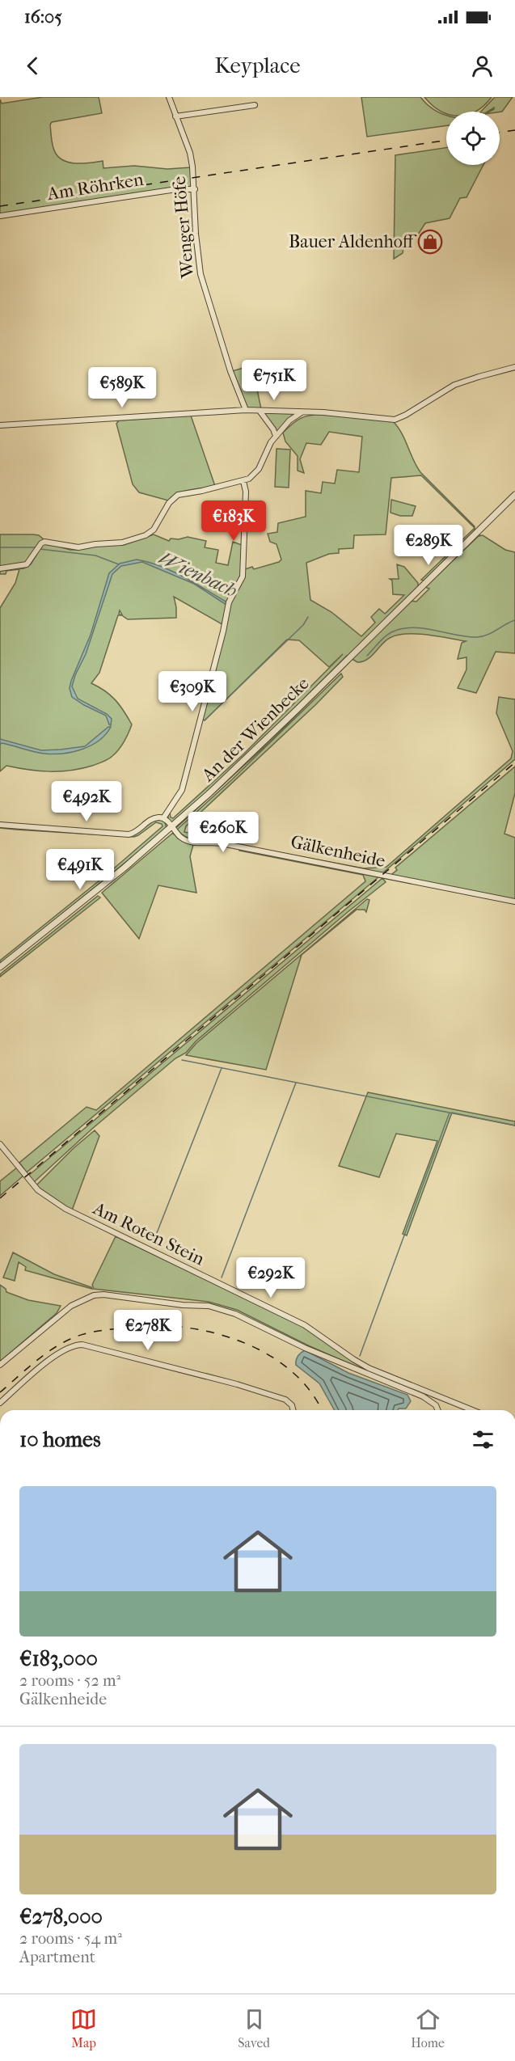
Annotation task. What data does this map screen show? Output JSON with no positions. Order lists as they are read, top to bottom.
{
  "streets": {
    "street": [
      "Am Röhrken",
      "Wenger Höfe",
      "An der Wienbecke",
      "Gälkenheide",
      "Am Roten Stein"
    ]
  },
  "crossings": [
    ["Am Röhrken", "Wenger Höfe"],
    ["An der Wienbecke", "Gälkenheide"]
  ],
  "water": ["Wienbach"],
  "places": {
    "shop": ["Bauer Aldenhoff"]
  },
  "page": {
    "status": "16:05",
    "header": "Keyplace",
    "price": [
      "€751K",
      "€589K",
      "€183K",
      "€289K",
      "€309K",
      "€492K",
      "€260K",
      "€491K",
      "€292K",
      "€278K"
    ],
    "heading": "10 homes",
    "list": [
      {
        "name": "€183,000",
        "note": "2 rooms · 52 m² · Gälkenheide"
      },
      {
        "name": "€278,000",
        "note": "2 rooms · 54 m² · Apartment"
      }
    ],
    "tabs": ["Map", "Saved", "Home"]
  }
}
